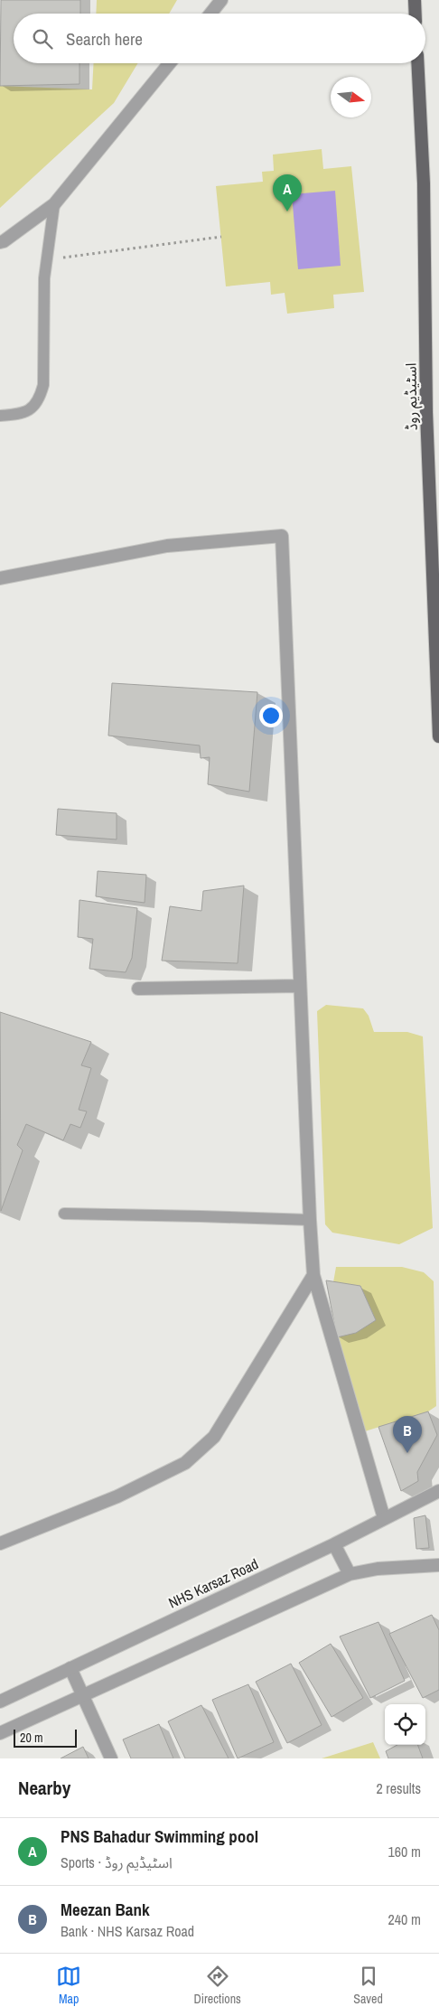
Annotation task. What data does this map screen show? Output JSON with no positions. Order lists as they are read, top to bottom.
{
  "streets": {
    "main road": ["اسٹیڈیم روڈ"],
    "street": ["NHS Karsaz Road"]
  },
  "scale_bar": "20 m",
  "north": "right",
  "page": {
    "search": "Search here",
    "pins": ["A", "B"],
    "scale": "20 m",
    "heading": ["Nearby", "2 results"],
    "list": [
      {
        "mark": "A",
        "name": "PNS Bahadur Swimming pool",
        "note": "Sports · اسٹیڈیم روڈ",
        "value": "160 m"
      },
      {
        "mark": "B",
        "name": "Meezan Bank",
        "note": "Bank · NHS Karsaz Road",
        "value": "240 m"
      }
    ],
    "nav": ["Map", "Directions", "Saved"]
  }
}
